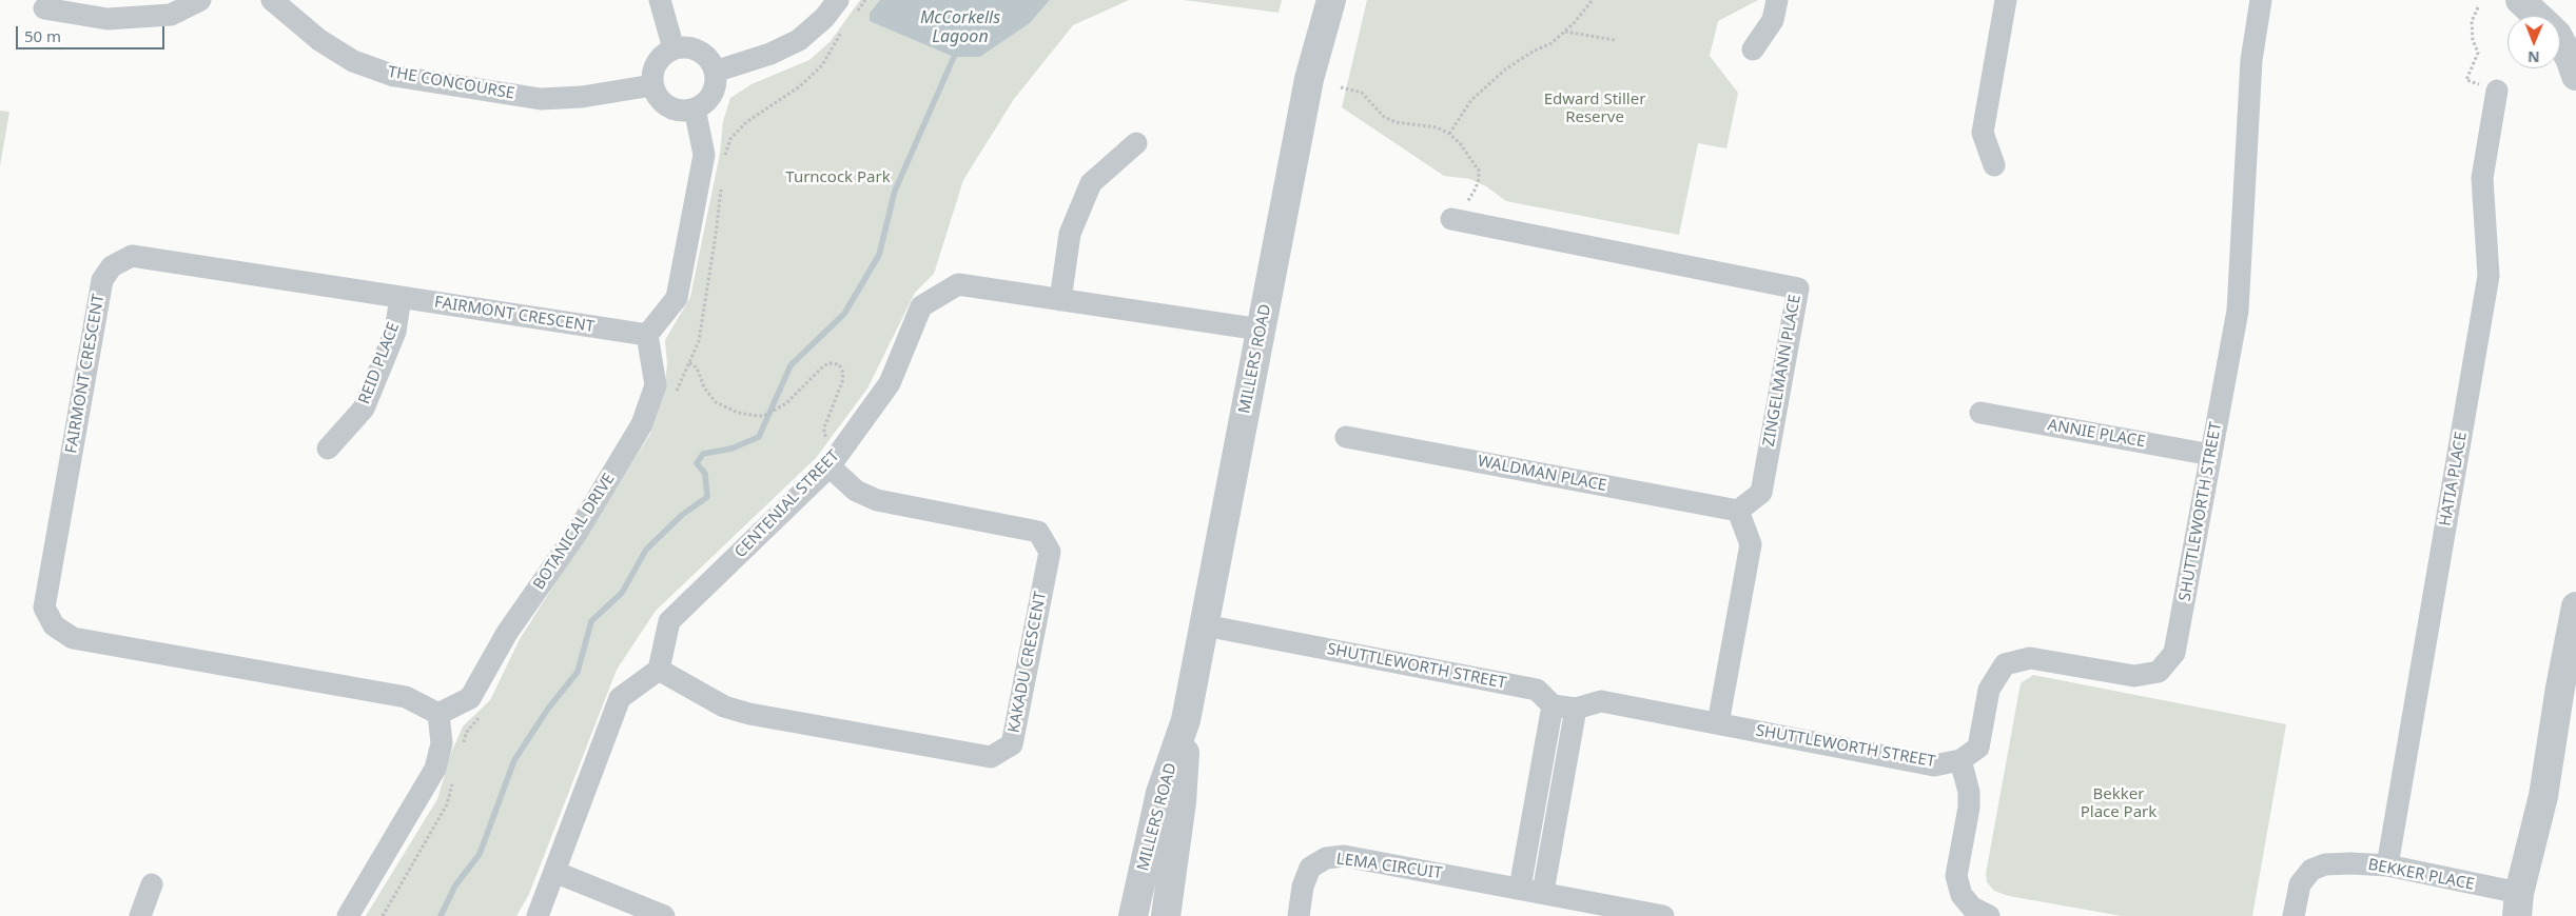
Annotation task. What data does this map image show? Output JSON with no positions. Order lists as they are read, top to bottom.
{
  "streets": {
    "street": [
      "THE CONCOURSE",
      "FAIRMONT CRESCENT",
      "MILLERS ROAD",
      "REID PLACE",
      "ZINGELMANN PLACE",
      "ANNIE PLACE",
      "WALDMAN PLACE",
      "HATIA PLACE",
      "CENTENIAL STREET",
      "SHUTTLEWORTH STREET",
      "BOTANICAL DRIVE",
      "KAKADU CRESCENT",
      "LEMA CIRCUIT",
      "BEKKER PLACE"
    ]
  },
  "crossings": [
    ["FAIRMONT CRESCENT", "REID PLACE"],
    ["FAIRMONT CRESCENT", "BOTANICAL DRIVE"],
    ["MILLERS ROAD", "CENTENIAL STREET"],
    ["MILLERS ROAD", "SHUTTLEWORTH STREET"],
    ["ZINGELMANN PLACE", "WALDMAN PLACE"],
    ["ANNIE PLACE", "SHUTTLEWORTH STREET"],
    ["HATIA PLACE", "BEKKER PLACE"],
    ["CENTENIAL STREET", "KAKADU CRESCENT"]
  ],
  "water": ["McCorkells Lagoon"],
  "parks": ["Edward Stiller Reserve", "Turncock Park", "Bekker Place Park"],
  "scale_bar": "50 m",
  "north": "bottom"
}
